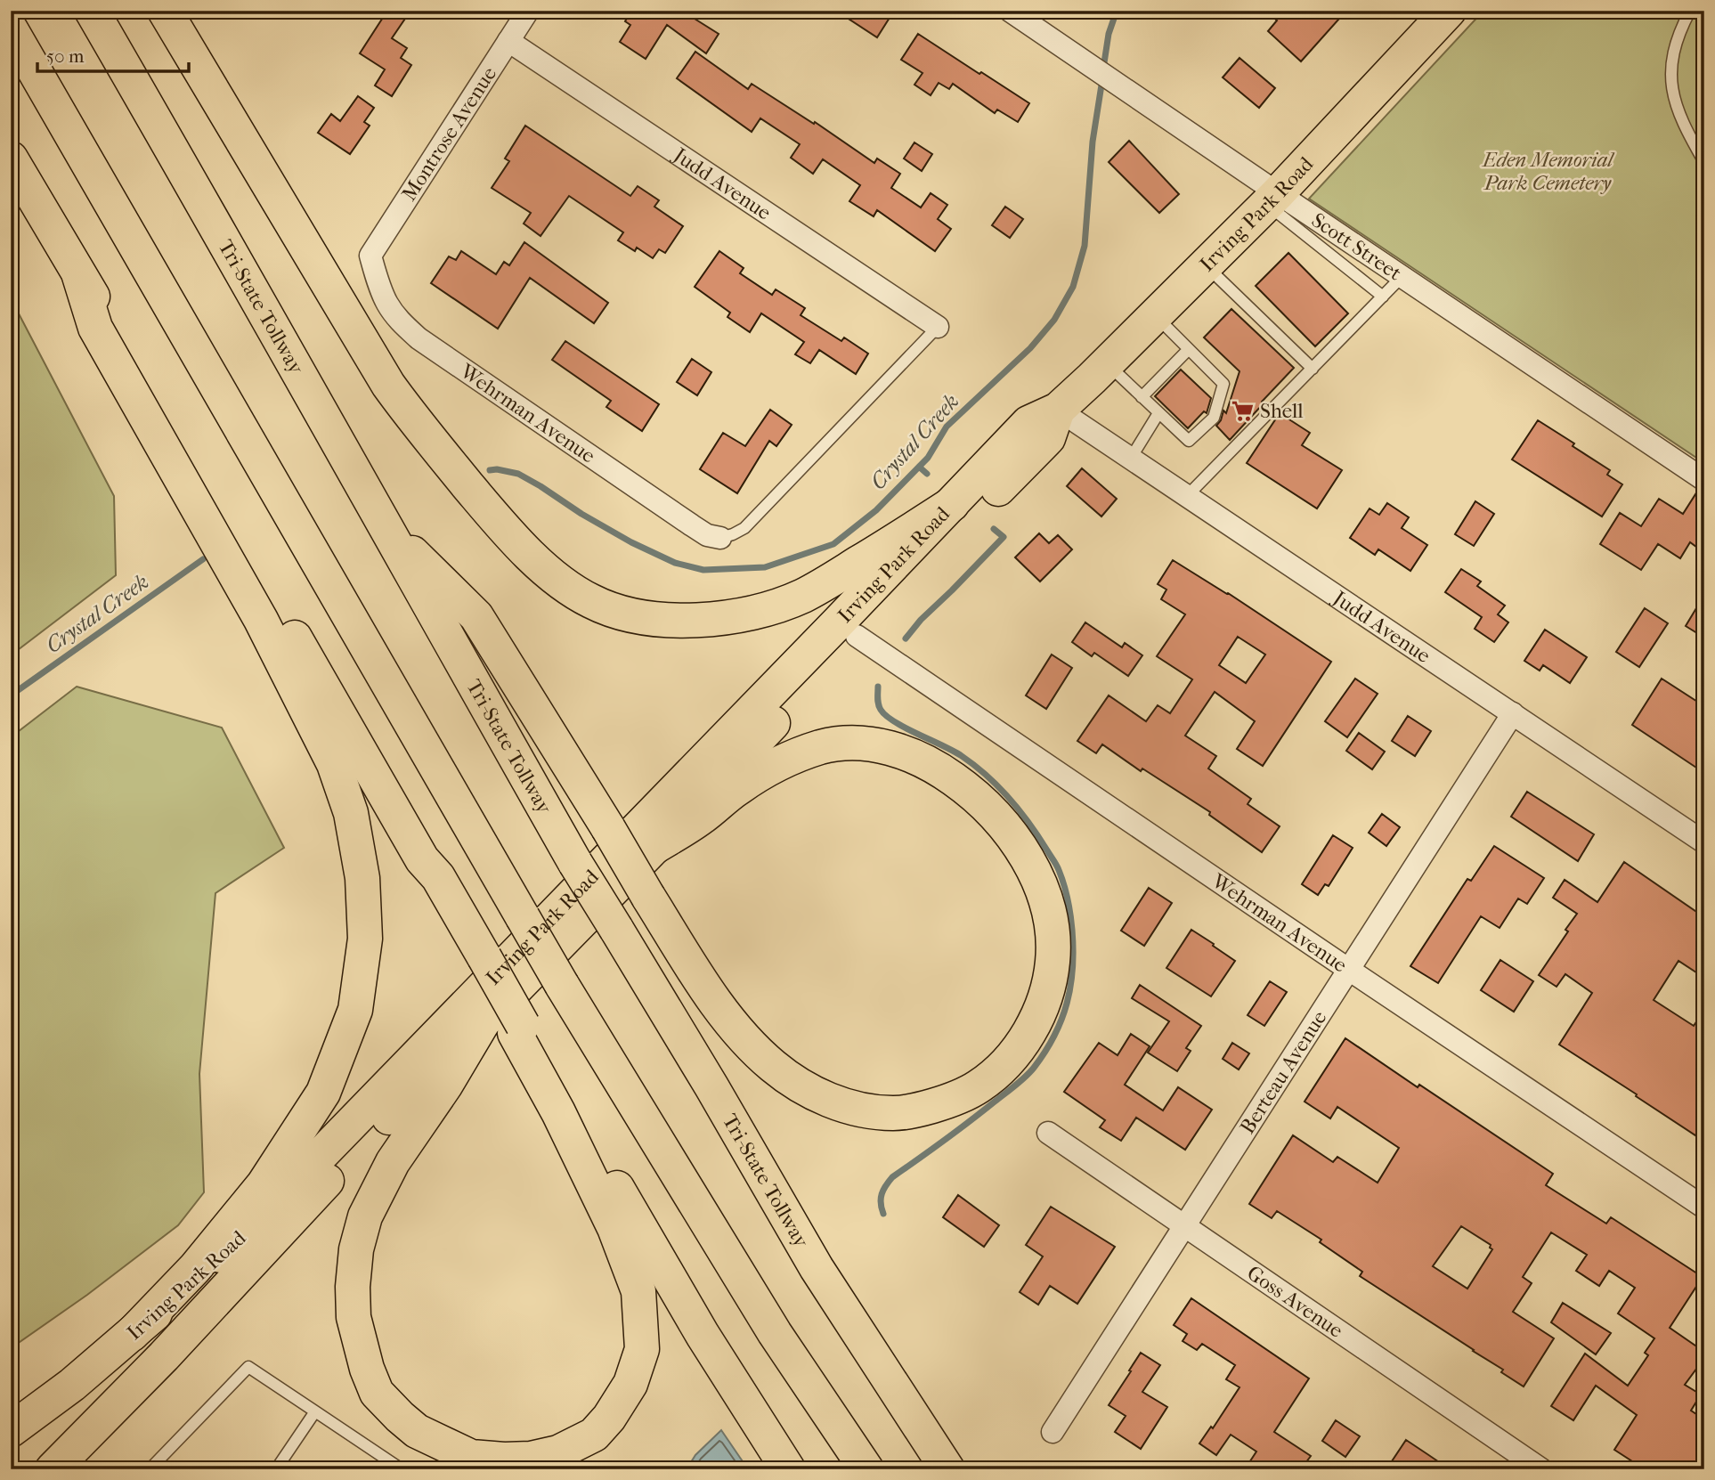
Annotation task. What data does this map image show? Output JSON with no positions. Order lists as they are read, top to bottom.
{
  "streets": {
    "main road": ["Irving Park Road", "Tri-State Tollway"],
    "street": [
      "Montrose Avenue",
      "Judd Avenue",
      "Scott Street",
      "Wehrman Avenue",
      "Berteau Avenue",
      "Goss Avenue"
    ]
  },
  "crossings": [
    ["Montrose Avenue", "Judd Avenue"],
    ["Montrose Avenue", "Wehrman Avenue"],
    ["Judd Avenue", "Irving Park Road"],
    ["Judd Avenue", "Berteau Avenue"],
    ["Irving Park Road", "Scott Street"],
    ["Irving Park Road", "Wehrman Avenue"],
    ["Wehrman Avenue", "Berteau Avenue"],
    ["Berteau Avenue", "Goss Avenue"]
  ],
  "water": ["Crystal Creek"],
  "parks": ["Eden Memorial Park Cemetery"],
  "places": {
    "supermarket": ["Shell"]
  },
  "scale_bar": "50 m"
}
